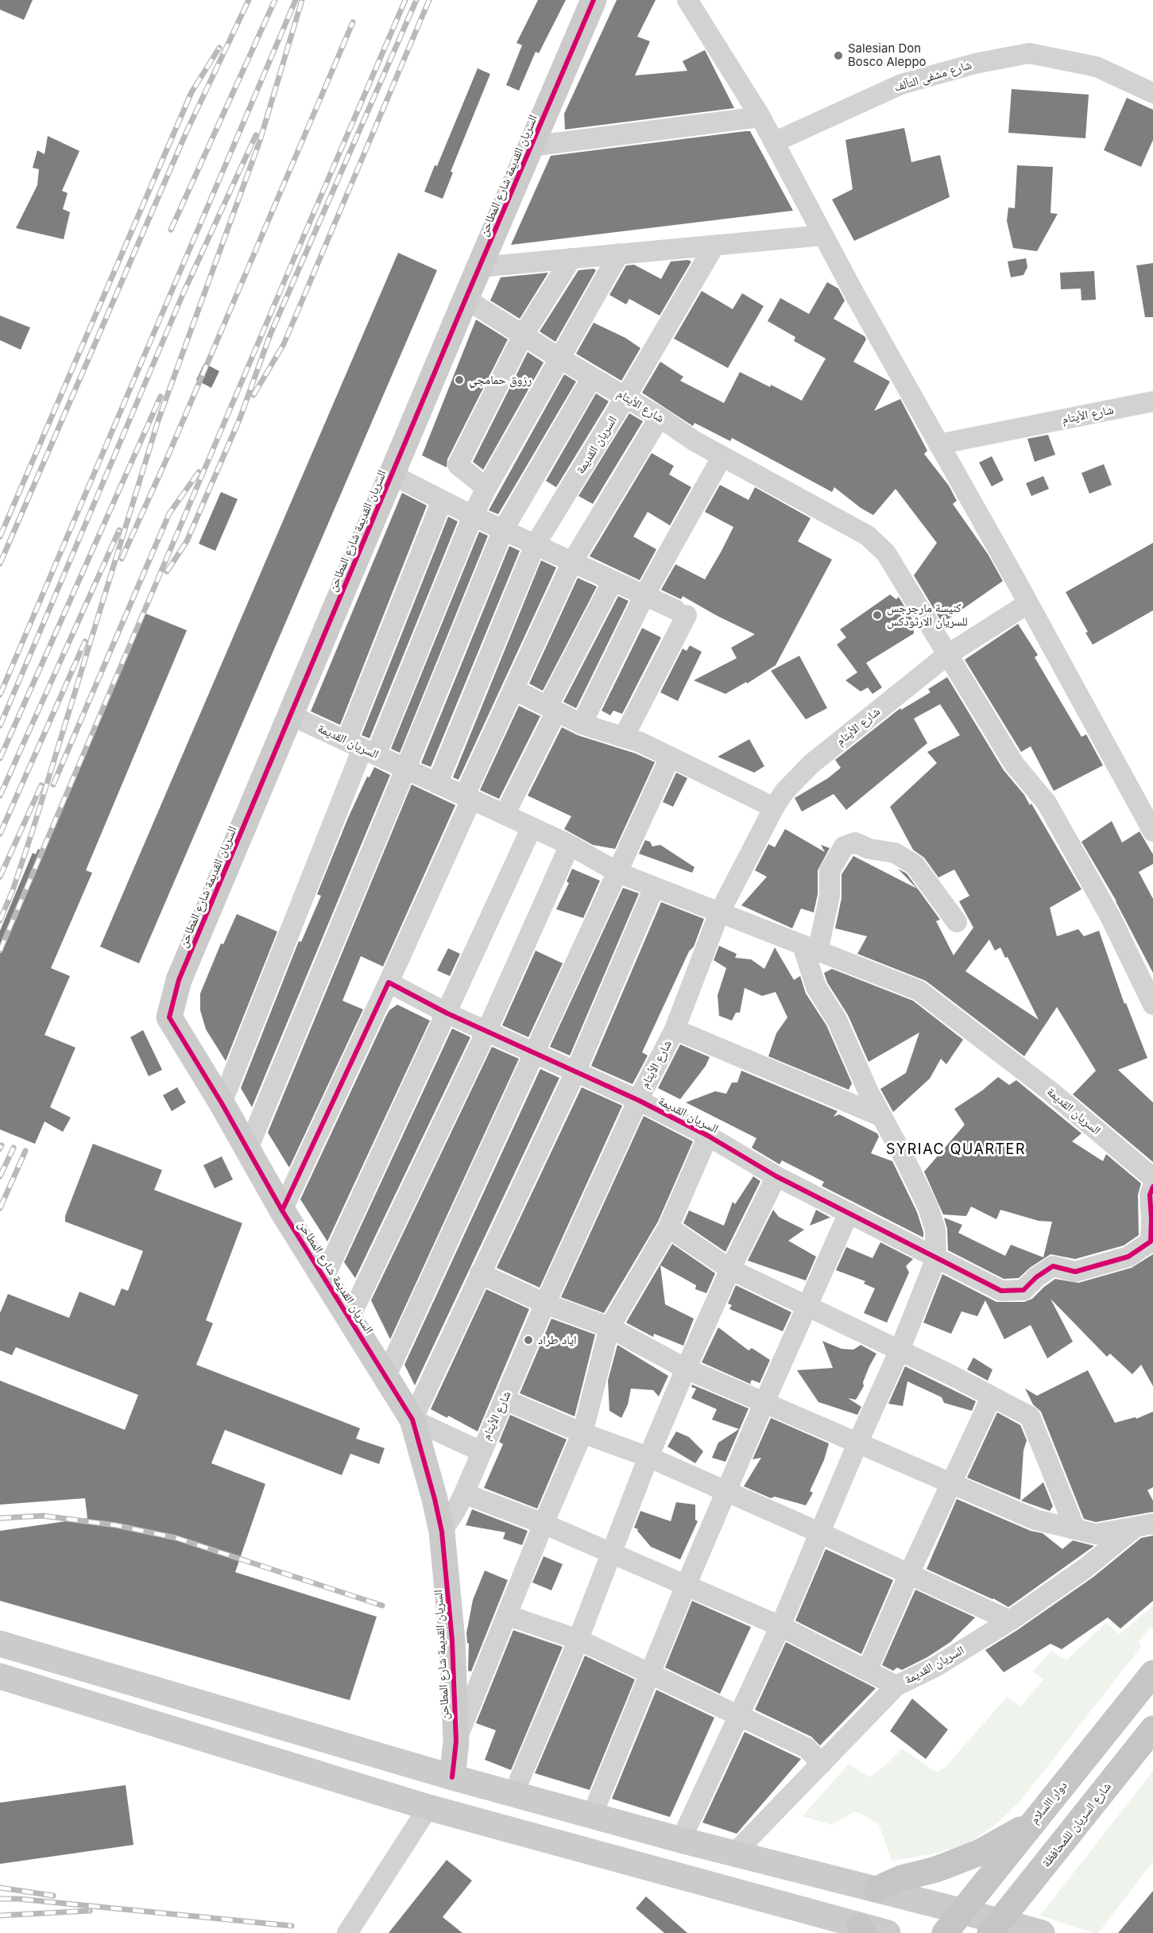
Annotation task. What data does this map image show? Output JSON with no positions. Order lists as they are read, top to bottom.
{
  "streets": {
    "main road": ["دوار االسلام", "شارع السريان لللمحافظة"],
    "street": [
      "شارع مشفى التآلف",
      "السريان القديمة شارع المطاحن",
      "شارع الأيتام",
      "السريان القديمة"
    ]
  },
  "crossings": [
    ["السريان القديمة شارع المطاحن", "شارع الأيتام"],
    ["السريان القديمة شارع المطاحن", "السريان القديمة"],
    ["شارع الأيتام", "السريان القديمة"]
  ],
  "districts": ["SYRIAC QUARTER"],
  "places": [
    "Salesian Don Bosco Aleppo",
    "رزوق حمامجي",
    "كنيسة مارجرجس للسريان الارثودكس",
    "اياد طراد"
  ]
}
